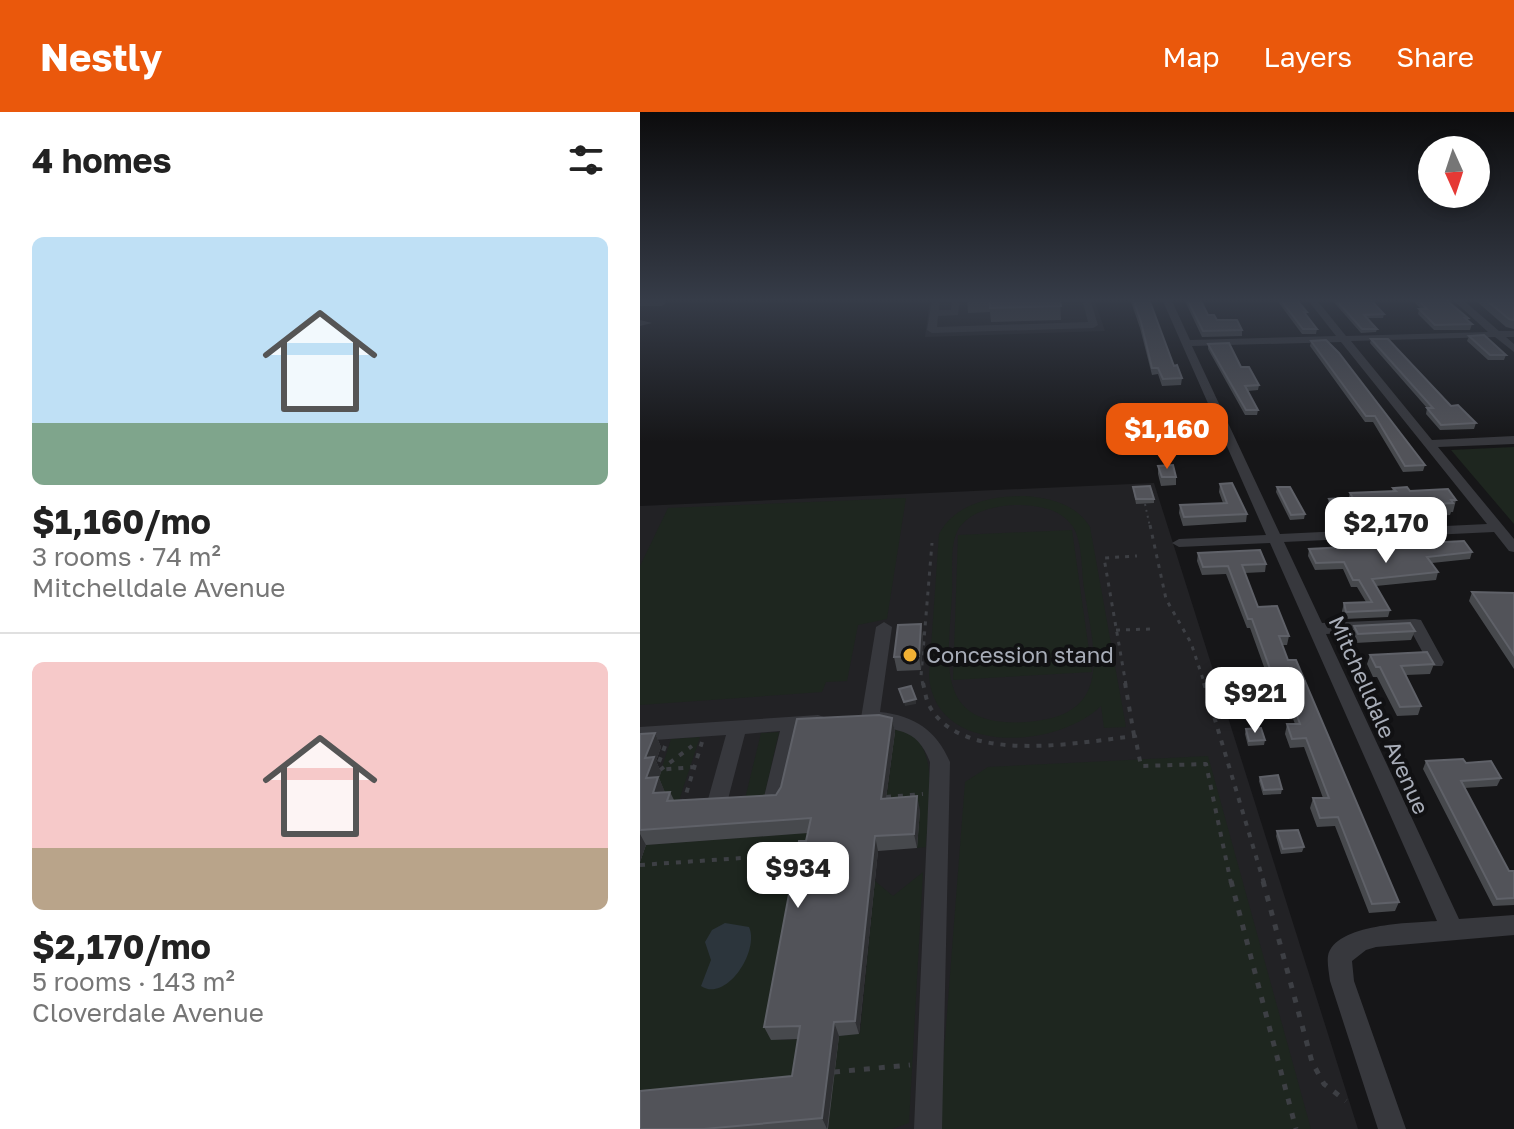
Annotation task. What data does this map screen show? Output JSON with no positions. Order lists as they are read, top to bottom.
{
  "streets": {
    "street": ["Mitchelldale Avenue"]
  },
  "places": ["Concession stand"],
  "north": "bottom",
  "page": {
    "header": "Nestly",
    "nav": ["Map", "Layers", "Share"],
    "heading": "4 homes",
    "list": [
      {
        "name": "$1,160/mo",
        "note": "3 rooms · 74 m² · Mitchelldale Avenue"
      },
      {
        "name": "$2,170/mo",
        "note": "5 rooms · 143 m² · Cloverdale Avenue"
      }
    ],
    "price": [
      "$1,160",
      "$2,170",
      "$921",
      "$934"
    ]
  }
}
